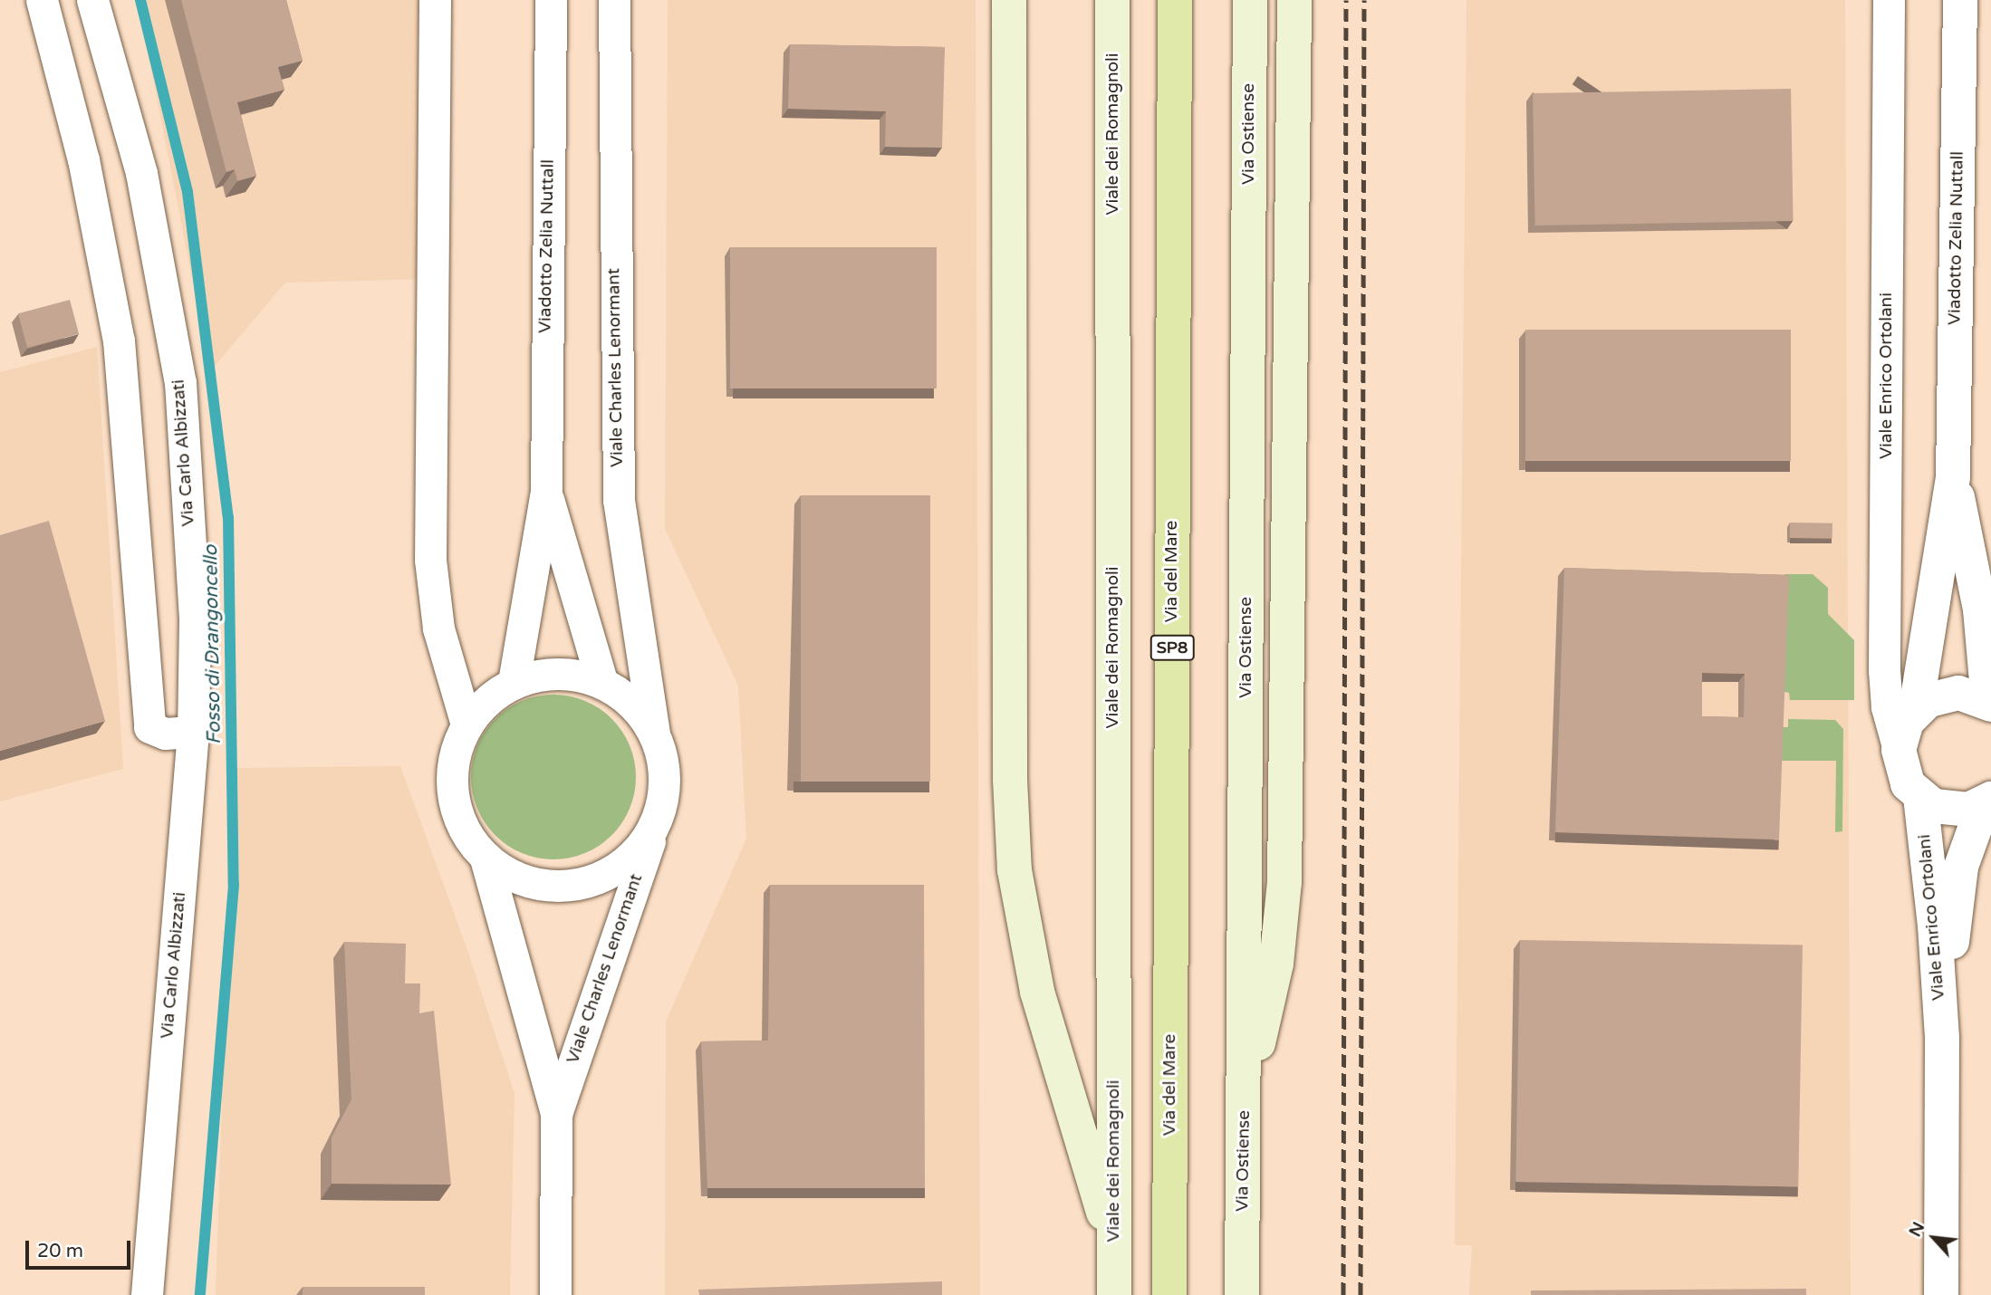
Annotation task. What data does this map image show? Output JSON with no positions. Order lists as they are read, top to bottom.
{
  "streets": {
    "main road": [
      "Viale dei Romagnoli",
      "Via Ostiense",
      "Via del Mare",
      "SP8"
    ],
    "street": [
      "Viadotto Zelia Nuttall",
      "Viale Charles Lenormant",
      "Viale Enrico Ortolani",
      "Via Carlo Albizzati"
    ]
  },
  "crossings": [
    ["Viadotto Zelia Nuttall", "Viale Charles Lenormant"]
  ],
  "water": ["Fosso di Drangoncello"],
  "scale_bar": "20 m",
  "north": "top left"
}
